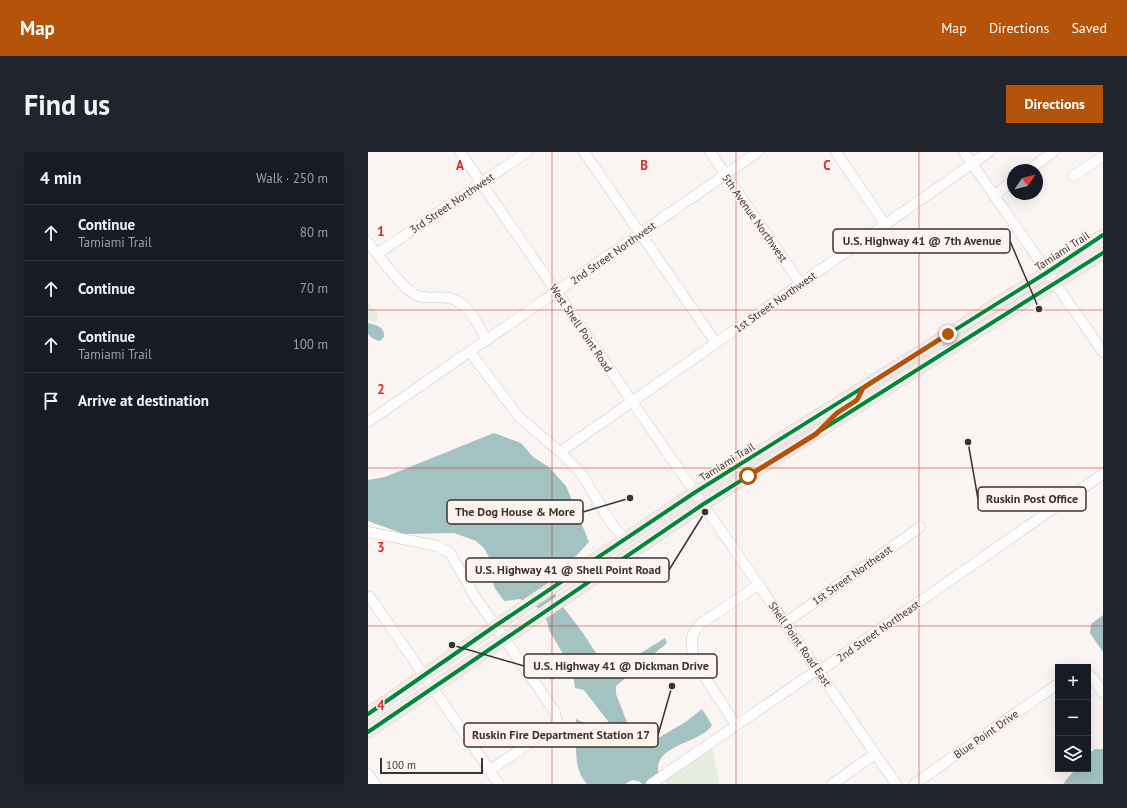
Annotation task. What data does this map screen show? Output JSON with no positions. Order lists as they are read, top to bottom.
{
  "streets": {
    "main road": ["Tamiami Trail"],
    "street": [
      "3rd Street Northwest",
      "5th Avenue Northwest",
      "2nd Street Northwest",
      "1st Street Northwest",
      "West Shell Point Road",
      "1st Street Northeast",
      "2nd Street Northeast",
      "Shell Point Road East",
      "Blue Point Drive"
    ]
  },
  "crossings": [
    ["3rd Street Northwest", "West Shell Point Road"],
    ["5th Avenue Northwest", "2nd Street Northwest"],
    ["5th Avenue Northwest", "1st Street Northwest"],
    ["Tamiami Trail", "West Shell Point Road"],
    ["2nd Street Northwest", "West Shell Point Road"],
    ["1st Street Northwest", "West Shell Point Road"],
    ["West Shell Point Road", "Shell Point Road East"],
    ["1st Street Northeast", "Shell Point Road East"],
    ["2nd Street Northeast", "Shell Point Road East"]
  ],
  "places": [
    "U.S. Highway 41 @ 7th Avenue",
    "Ruskin Post Office",
    "The Dog House & More",
    "U.S. Highway 41 @ Shell Point Road",
    "U.S. Highway 41 @ Dickman Drive",
    "Ruskin Fire Department Station 17"
  ],
  "scale_bar": "100 m",
  "north": "top right",
  "page": {
    "header": "Map",
    "nav": ["Map", "Directions", "Saved"],
    "buttons": "Directions",
    "title": "Find us",
    "heading": ["4 min", "Walk · 250 m"],
    "list": [
      ["Continue", "Tamiami Trail", "80 m"],
      ["Continue", "70 m"],
      ["Continue", "Tamiami Trail", "100 m"],
      "Arrive at destination"
    ],
    "map_buttons": ["+", "−"],
    "scale": "100 m"
  },
  "grid": {
    "columns": ["A", "B", "C"],
    "rows": [
      "1",
      "2",
      "3",
      "4"
    ]
  }
}
